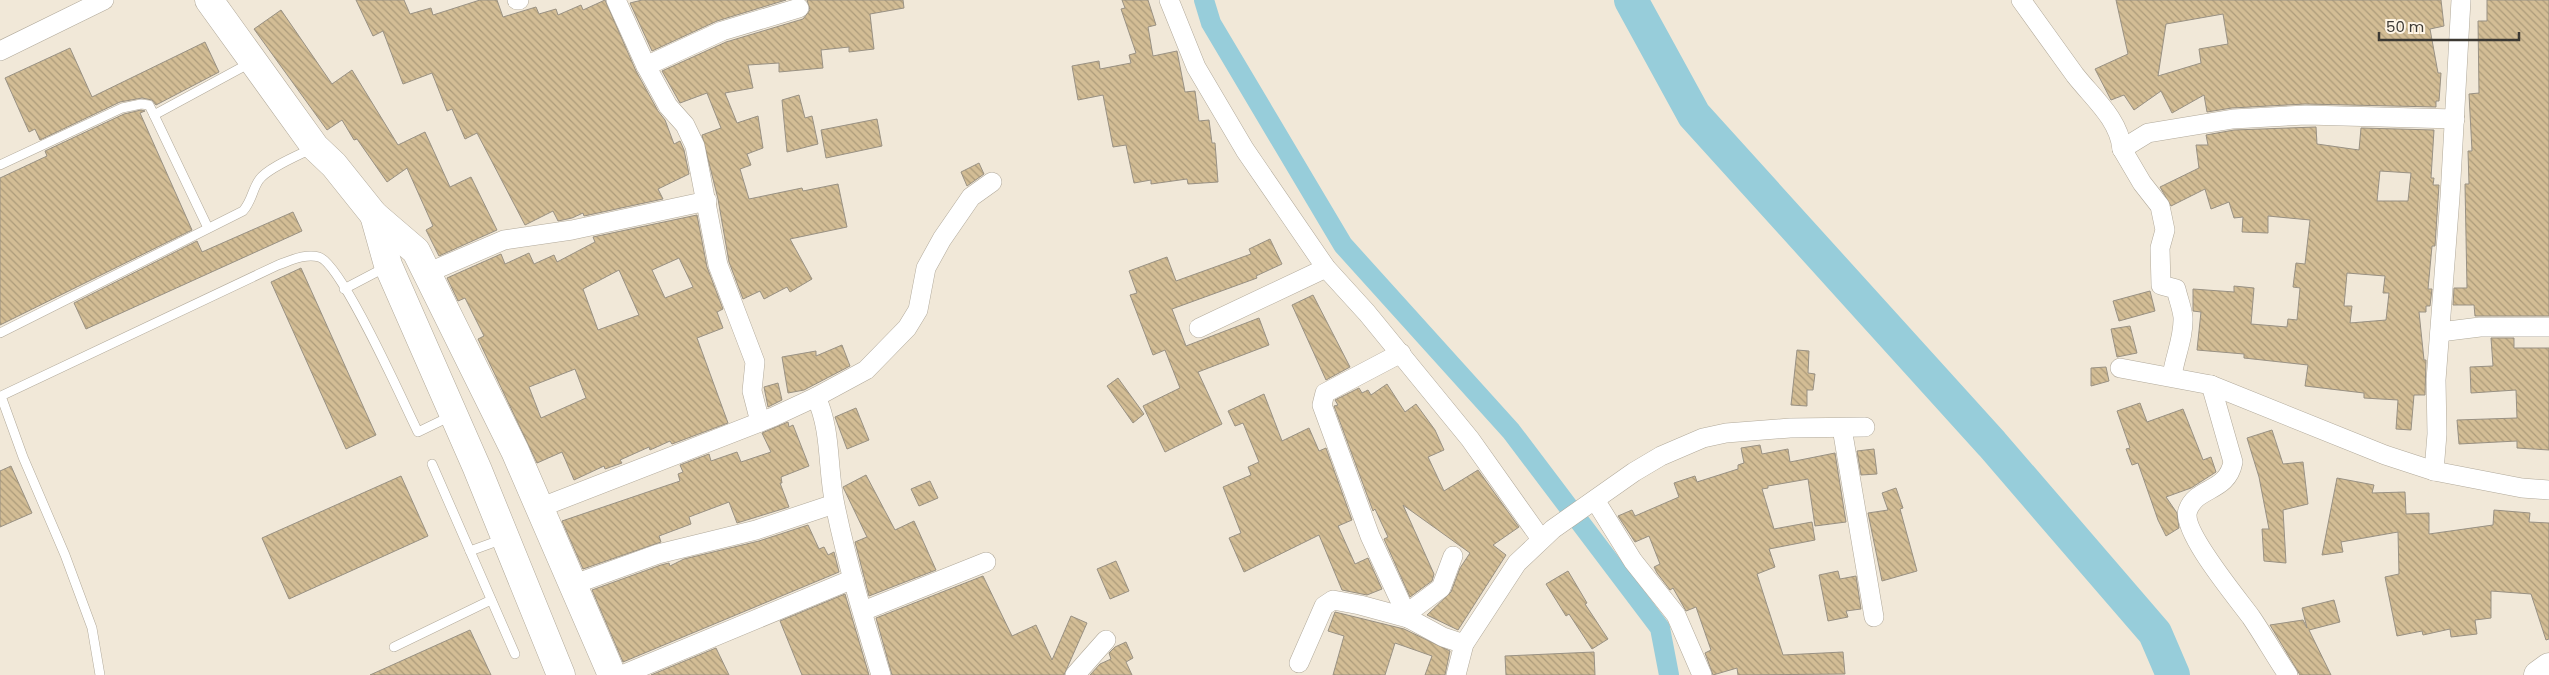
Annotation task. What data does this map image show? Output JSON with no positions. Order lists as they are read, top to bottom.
{
  "scale_bar": "50 m"
}
